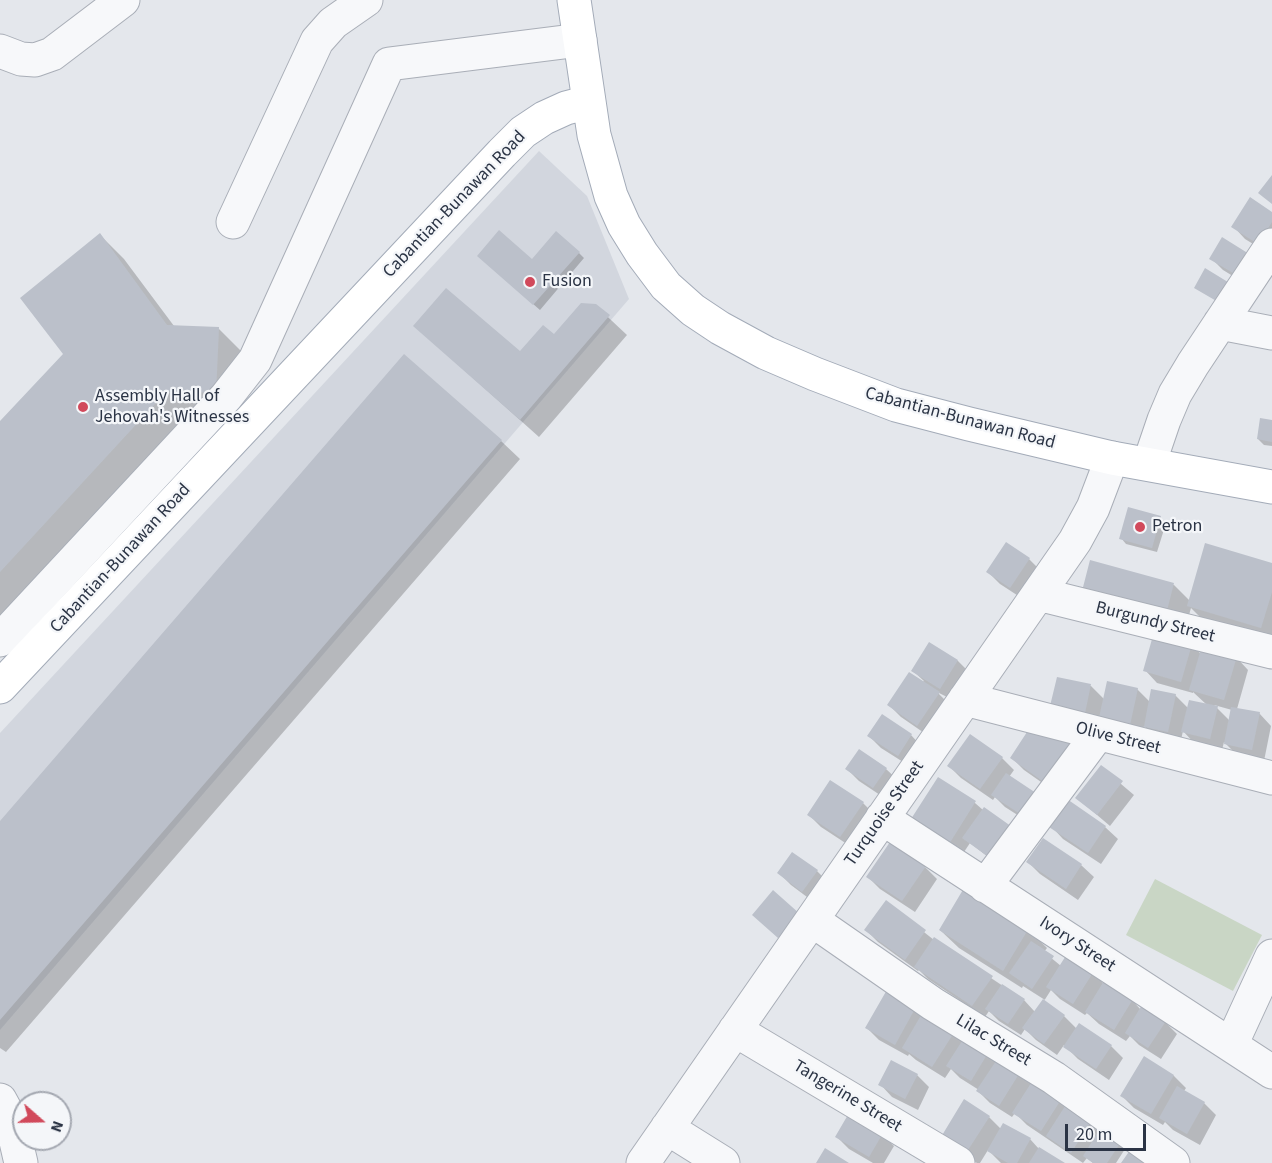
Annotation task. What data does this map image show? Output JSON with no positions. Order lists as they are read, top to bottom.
{
  "streets": {
    "main road": ["Cabantian-Bunawan Road"],
    "street": [
      "Burgundy Street",
      "Olive Street",
      "Turquoise Street",
      "Ivory Street",
      "Lilac Street",
      "Tangerine Street"
    ]
  },
  "crossings": [
    ["Cabantian-Bunawan Road", "Turquoise Street"],
    ["Burgundy Street", "Turquoise Street"],
    ["Olive Street", "Turquoise Street"],
    ["Turquoise Street", "Ivory Street"],
    ["Turquoise Street", "Lilac Street"],
    ["Turquoise Street", "Tangerine Street"]
  ],
  "places": ["Fusion", "Assembly Hall of Jehovah's Witnesses", "Petron"],
  "scale_bar": "20 m",
  "north": "right"
}
